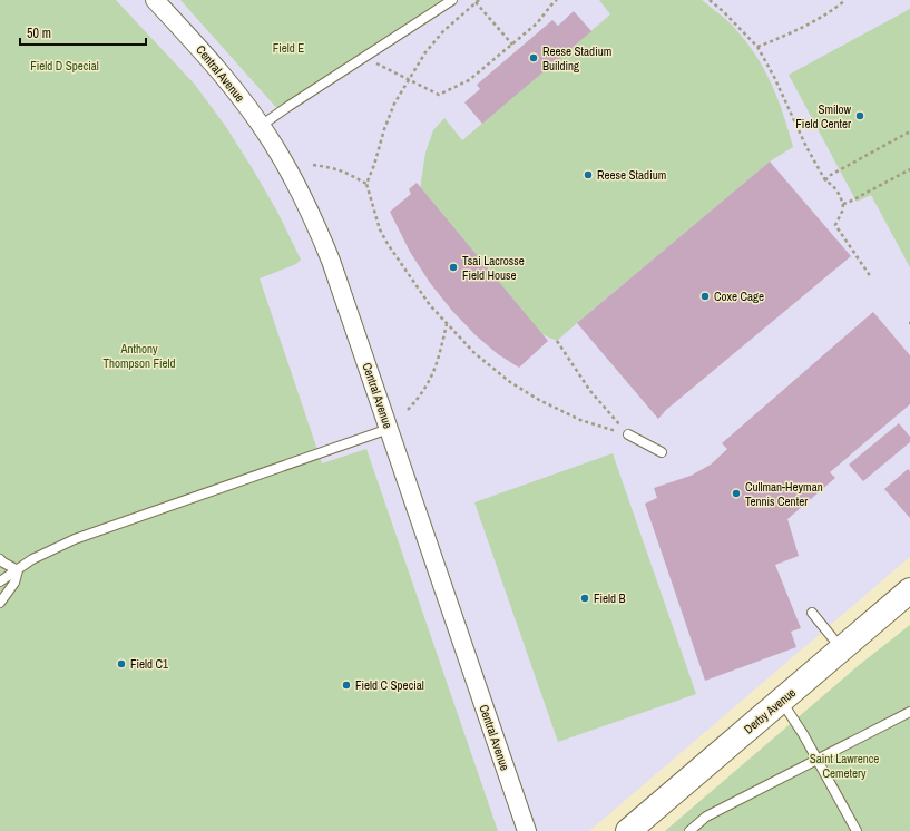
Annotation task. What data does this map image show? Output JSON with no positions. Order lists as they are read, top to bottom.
{
  "streets": {
    "highway": ["Derby Avenue"],
    "street": ["Central Avenue"]
  },
  "parks": [
    "Field E",
    "Field D Special",
    "Anthony Thompson Field",
    "Saint Lawrence Cemetery"
  ],
  "places": [
    "Reese Stadium Building",
    "Smilow Field Center",
    "Reese Stadium",
    "Tsai Lacrosse Field House",
    "Coxe Cage",
    "Cullman-Heyman Tennis Center",
    "Field B",
    "Field C1",
    "Field C Special"
  ],
  "scale_bar": "50 m"
}
